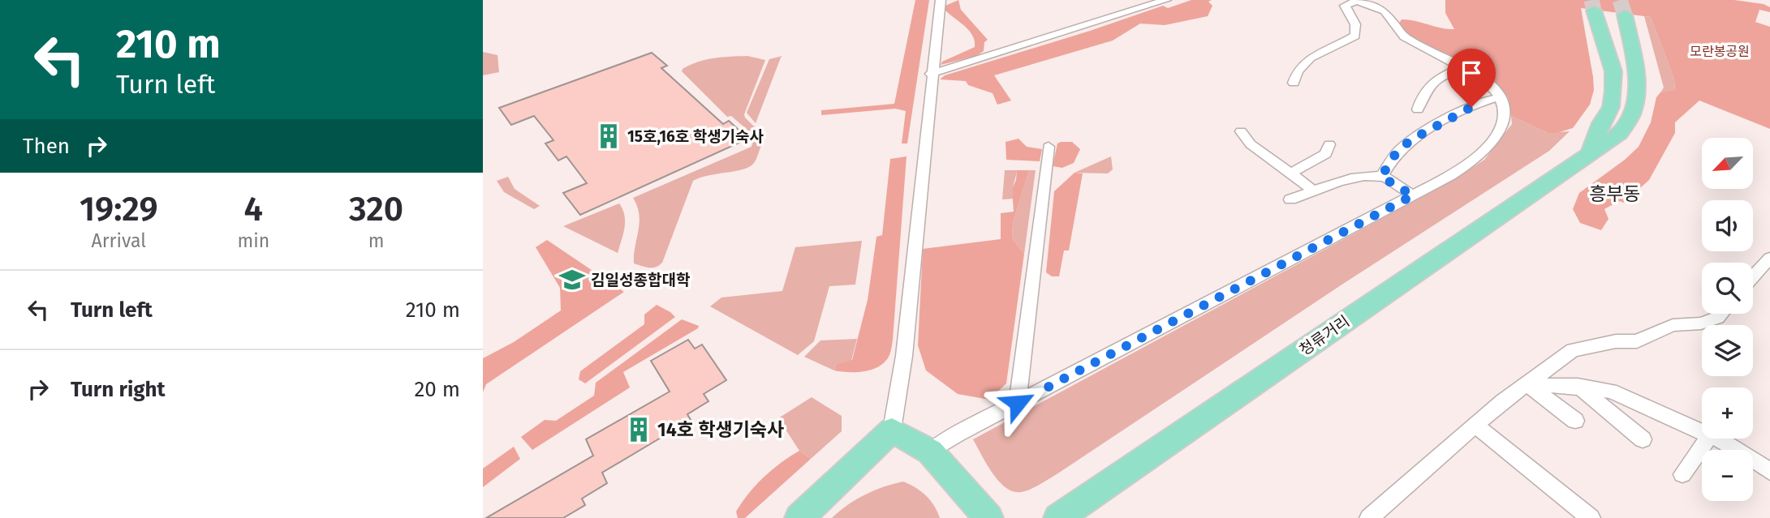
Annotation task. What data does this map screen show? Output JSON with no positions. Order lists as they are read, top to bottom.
{
  "streets": {
    "main road": ["청류거리"]
  },
  "districts": ["흥부동"],
  "parks": ["모란봉공원"],
  "places": {
    "building": ["15호,16호 학생기숙사", "14호 학생기숙사"],
    "school or university": ["김일성종합대학"]
  },
  "north": "bottom left",
  "page": {
    "turn": ["210 m", "Turn left"],
    "then": "Then",
    "map_buttons": ["+", "−"],
    "eta": [
      "19:29",
      "Arrival",
      "4",
      "min",
      "320",
      "m"
    ],
    "list": [
      {
        "name": "Turn left",
        "value": "210 m"
      },
      {
        "name": "Turn right",
        "value": "20 m"
      }
    ]
  }
}
